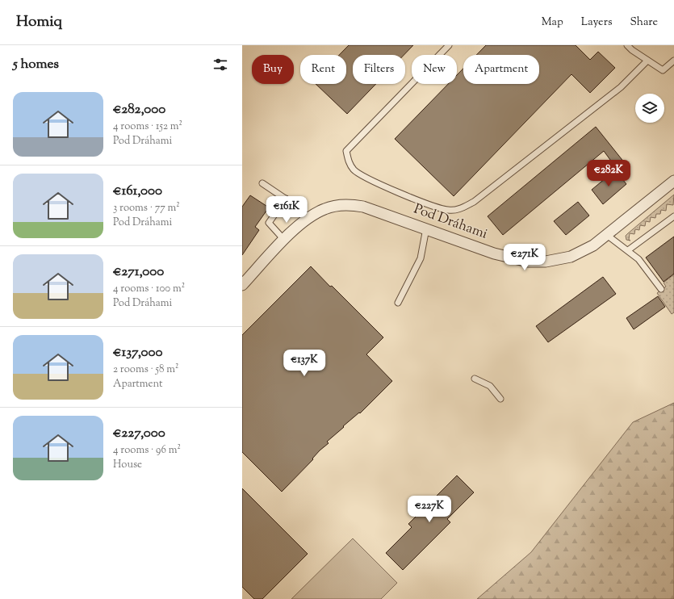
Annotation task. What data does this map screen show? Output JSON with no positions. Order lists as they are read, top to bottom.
{
  "streets": {
    "street": ["Pod Dráhami"]
  },
  "page": {
    "header": "Homiq",
    "nav": ["Map", "Layers", "Share"],
    "heading": "5 homes",
    "chip": [
      "Buy",
      "Rent",
      "Filters",
      "New",
      "Apartment"
    ],
    "list": [
      {
        "name": "€282,000",
        "note": "4 rooms · 152 m² · Pod Dráhami"
      },
      {
        "name": "€161,000",
        "note": "3 rooms · 77 m² · Pod Dráhami"
      },
      {
        "name": "€271,000",
        "note": "4 rooms · 100 m² · Pod Dráhami"
      },
      {
        "name": "€137,000",
        "note": "2 rooms · 58 m² · Apartment"
      },
      {
        "name": "€227,000",
        "note": "4 rooms · 96 m² · House"
      }
    ],
    "price": [
      "€282K",
      "€161K",
      "€271K",
      "€137K",
      "€227K"
    ]
  }
}
